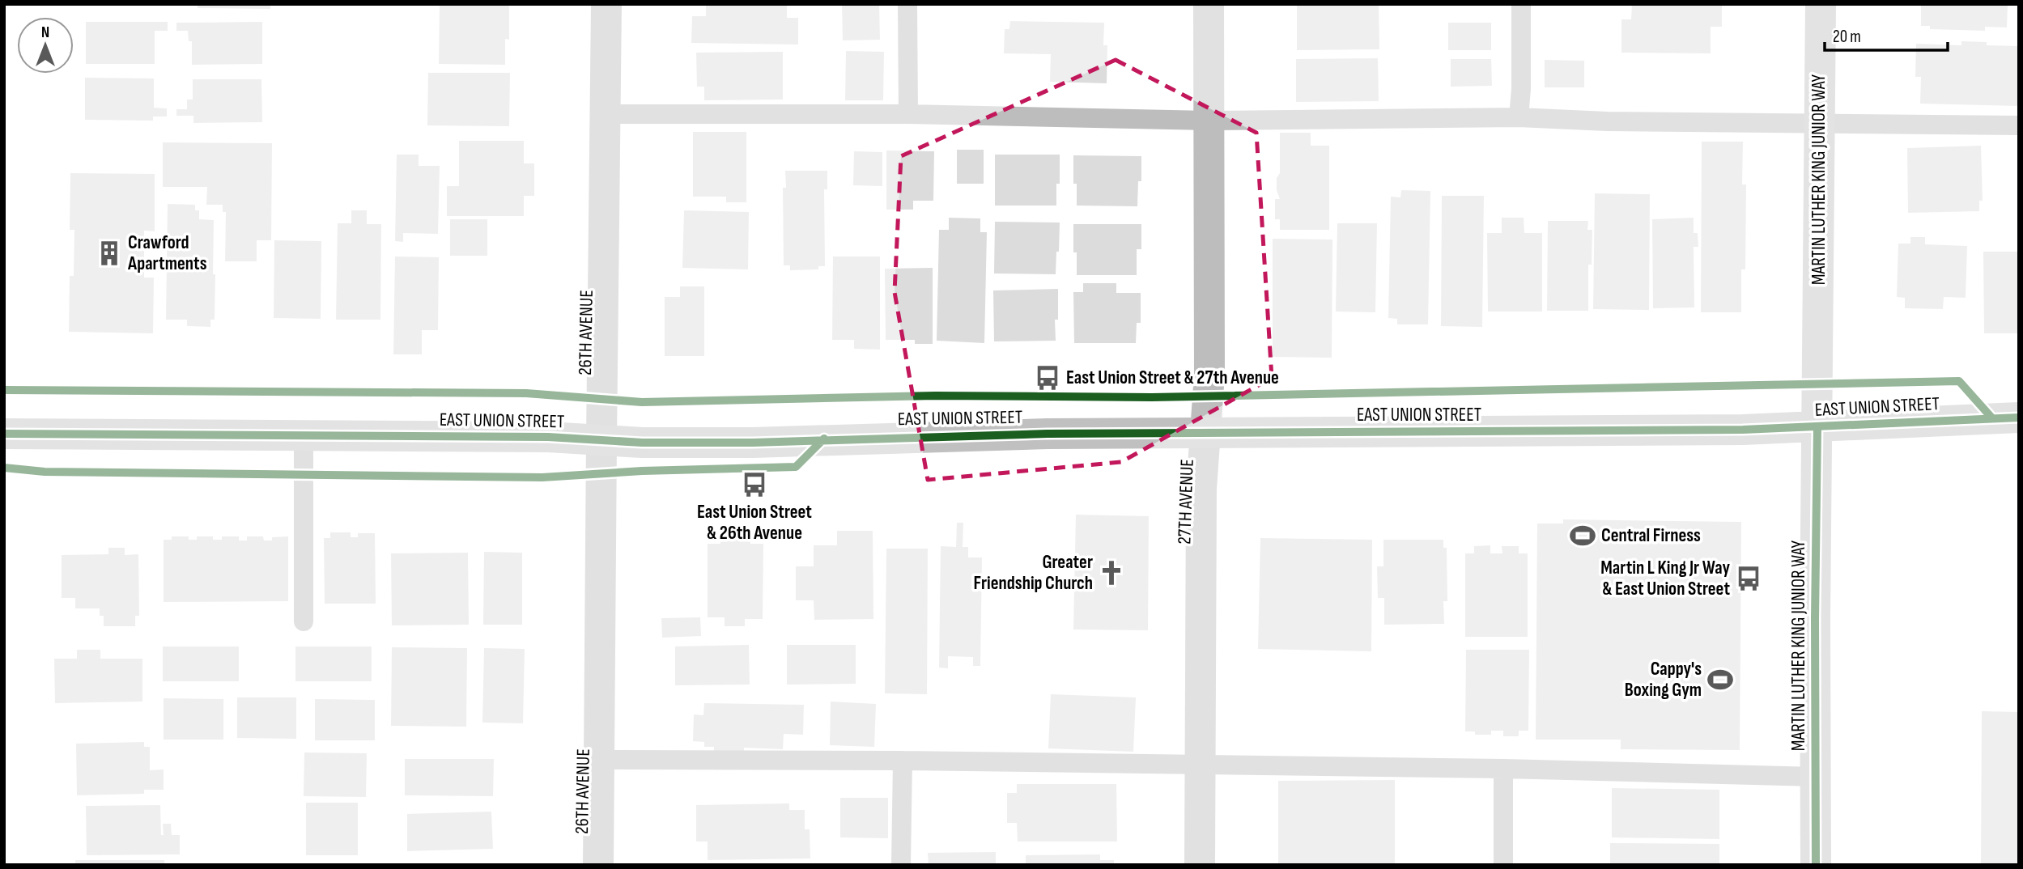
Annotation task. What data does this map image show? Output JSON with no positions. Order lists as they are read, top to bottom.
{
  "streets": {
    "main road": ["MARTIN LUTHER KING JUNIOR WAY", "EAST UNION STREET"],
    "street": ["26TH AVENUE", "27TH AVENUE"]
  },
  "crossings": [
    ["MARTIN LUTHER KING JUNIOR WAY", "EAST UNION STREET"],
    ["26TH AVENUE", "EAST UNION STREET"],
    ["EAST UNION STREET", "27TH AVENUE"]
  ],
  "places": {
    "building": ["Crawford Apartments"],
    "bus stop": ["East Union Street & 27th Avenue", "East Union Street & 26th Avenue", "Martin L King Jr Way & East Union Street"],
    "sports": ["Central Firness", "Cappy's Boxing Gym"],
    "church": ["Greater Friendship Church"]
  },
  "scale_bar": "20 m",
  "north": "top"
}
